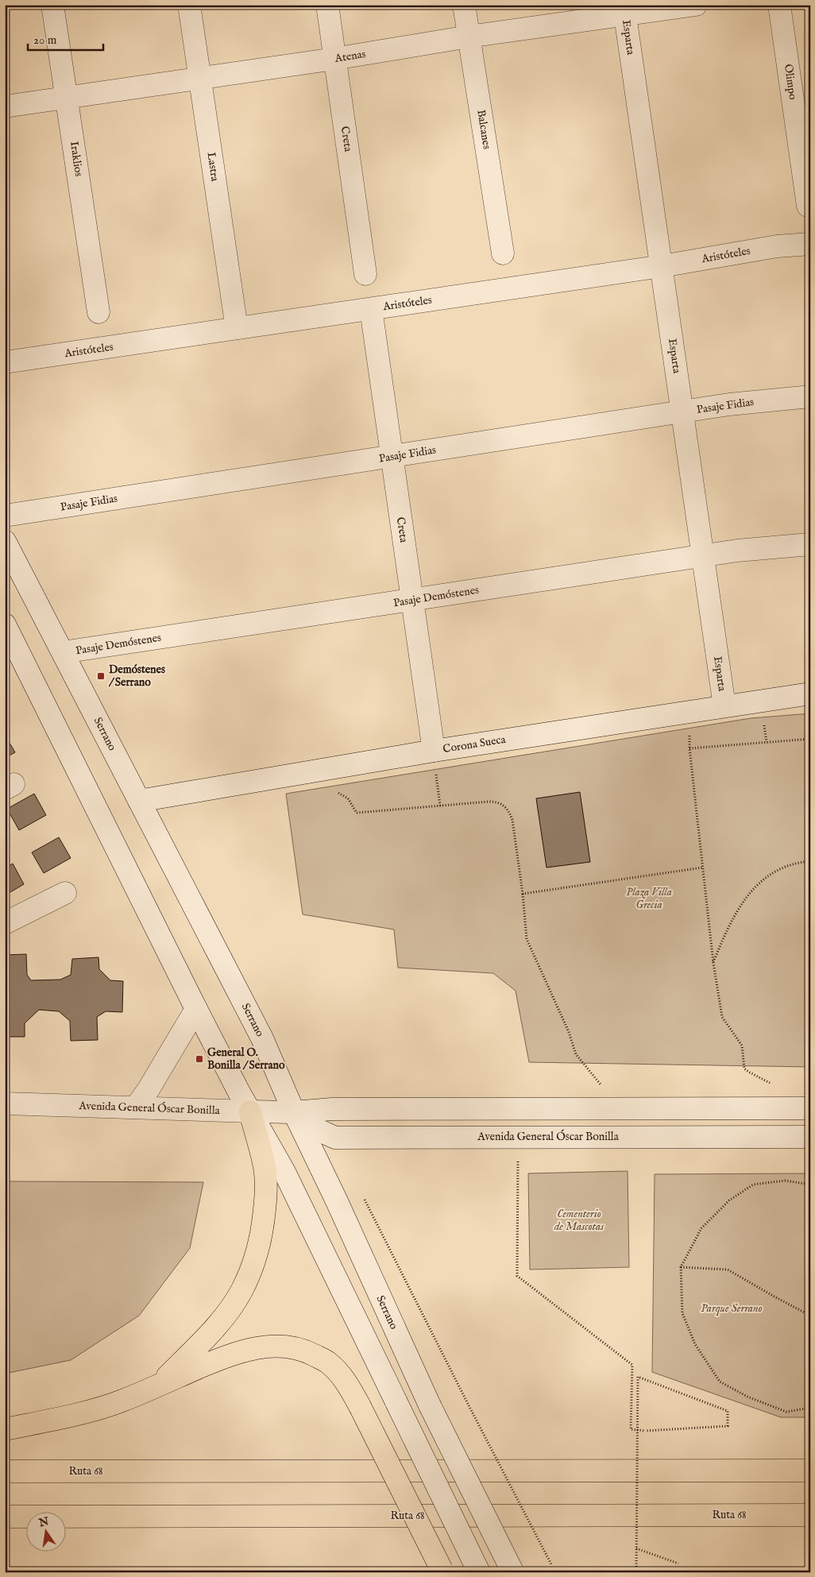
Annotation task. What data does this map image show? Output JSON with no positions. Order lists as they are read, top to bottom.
{
  "streets": {
    "highway": ["Ruta 68"],
    "street": [
      "Esparta",
      "Atenas",
      "Olimpo",
      "Balcanes",
      "Creta",
      "Iraklios",
      "Lastra",
      "Aristóteles",
      "Pasaje Fidias",
      "Pasaje Demóstenes",
      "Serrano",
      "Corona Sueca",
      "Avenida General Óscar Bonilla"
    ]
  },
  "crossings": [
    ["Esparta", "Atenas"],
    ["Esparta", "Aristóteles"],
    ["Esparta", "Pasaje Fidias"],
    ["Esparta", "Pasaje Demóstenes"],
    ["Esparta", "Corona Sueca"],
    ["Atenas", "Balcanes"],
    ["Atenas", "Creta"],
    ["Atenas", "Iraklios"],
    ["Atenas", "Lastra"],
    ["Creta", "Aristóteles"],
    ["Creta", "Pasaje Fidias"],
    ["Creta", "Pasaje Demóstenes"],
    ["Creta", "Corona Sueca"],
    ["Lastra", "Aristóteles"],
    ["Pasaje Demóstenes", "Serrano"],
    ["Serrano", "Corona Sueca"],
    ["Serrano", "Avenida General Óscar Bonilla"]
  ],
  "parks": ["Plaza Villa Grecia", "Cementerio de Mascotas", "Parque Serrano"],
  "places": {
    "transit": ["Demóstenes / Serrano", "General O. Bonilla / Serrano"]
  },
  "scale_bar": "20 m",
  "north": "top"
}
